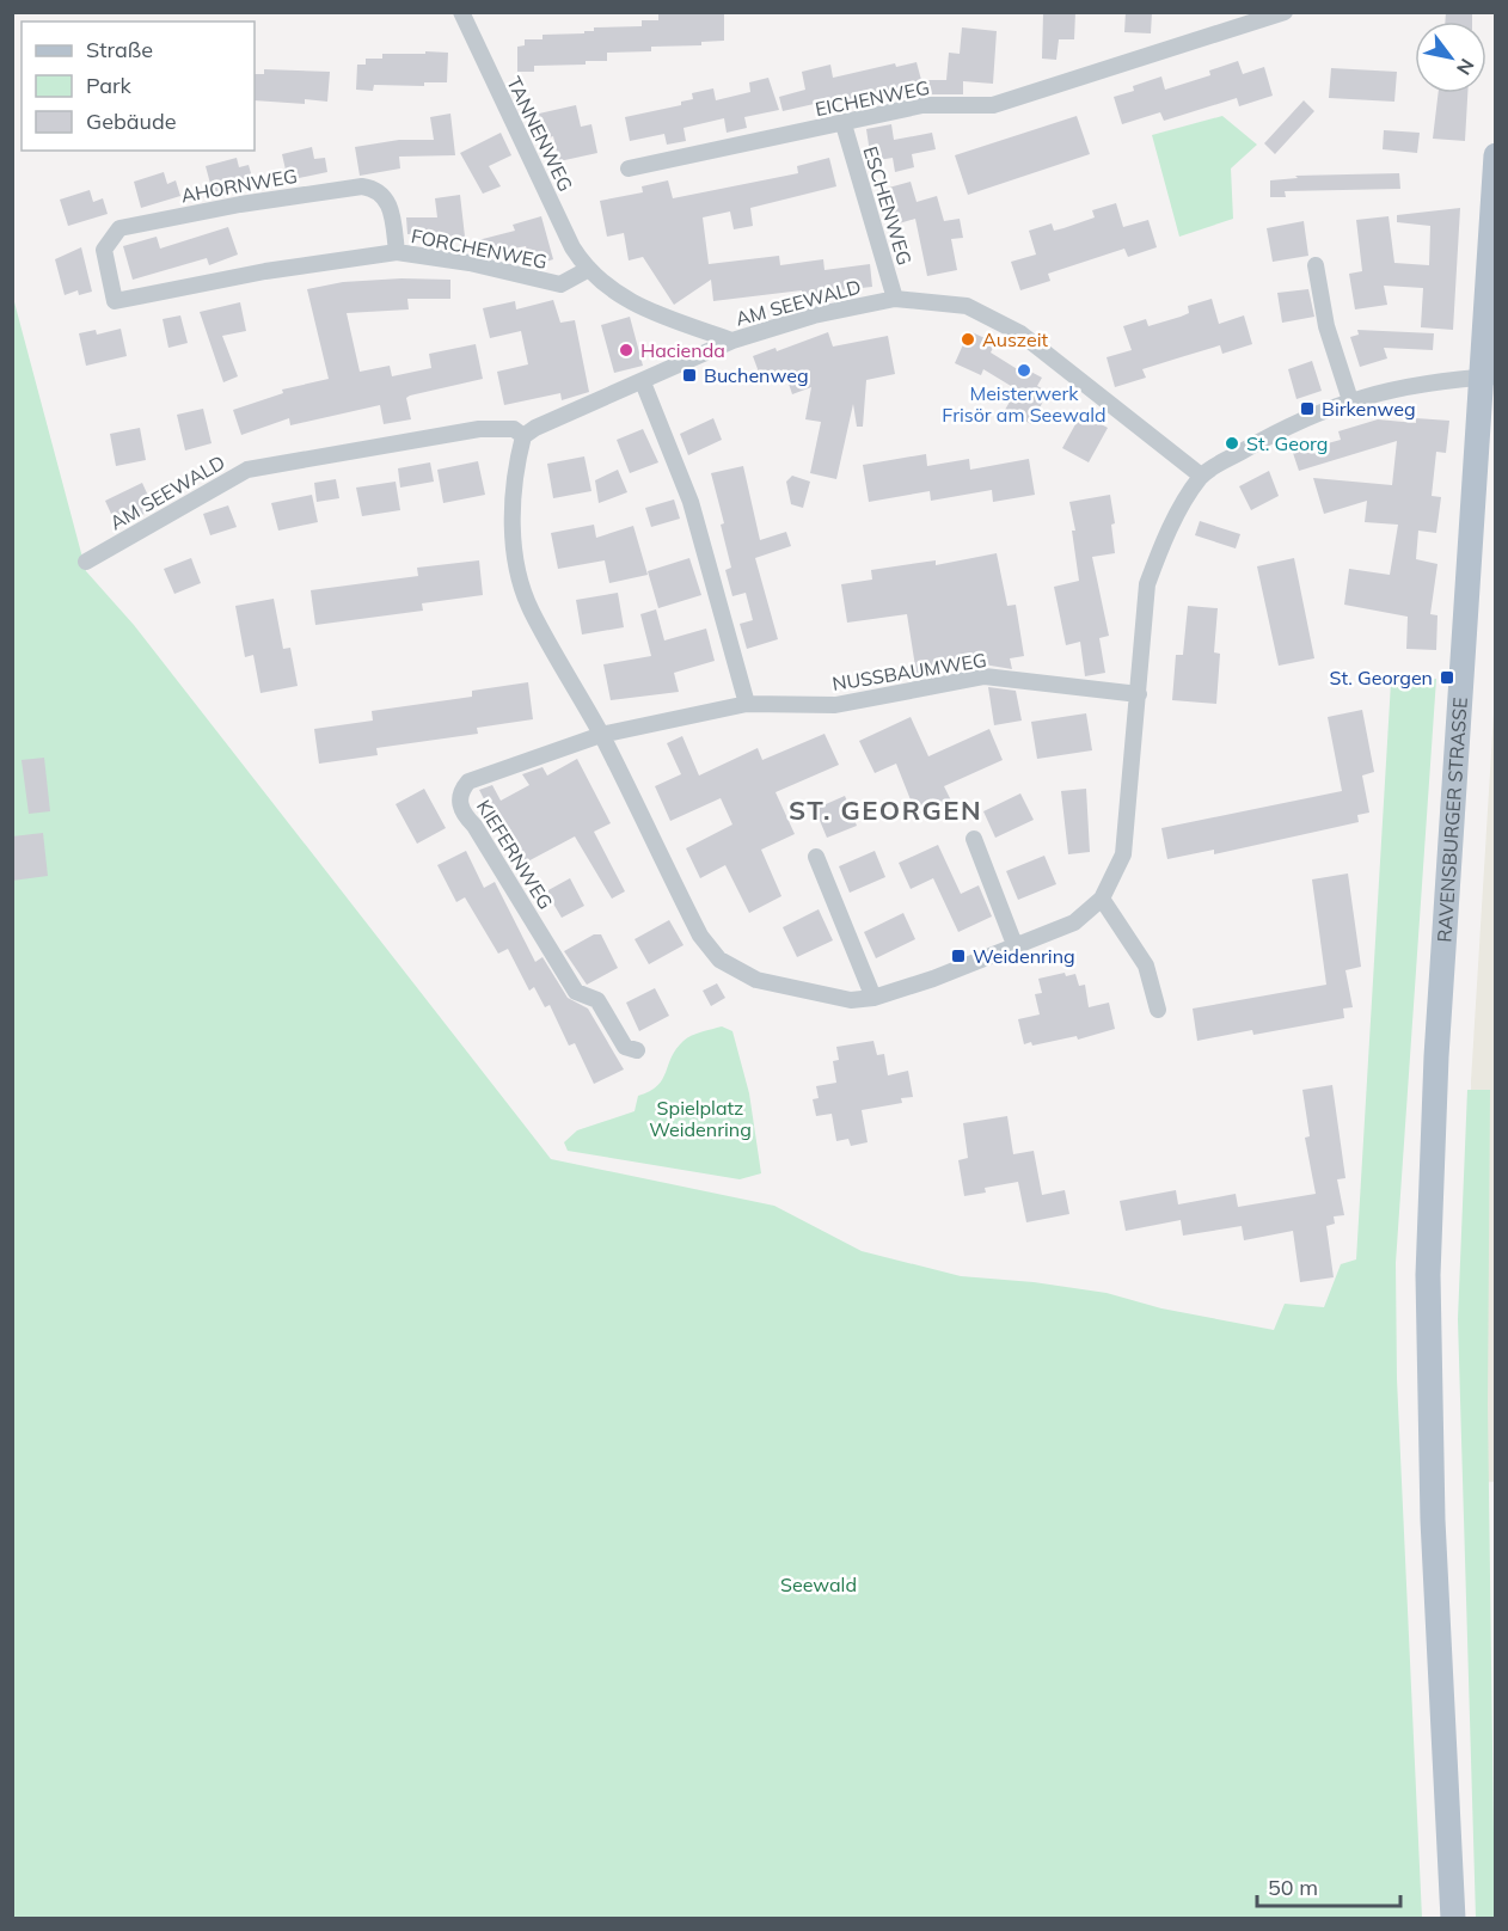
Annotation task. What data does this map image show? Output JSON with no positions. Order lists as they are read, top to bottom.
{
  "streets": {
    "main road": ["RAVENSBURGER STRASSE"],
    "street": [
      "EICHENWEG",
      "TANNENWEG",
      "AHORNWEG",
      "ESCHENWEG",
      "FORCHENWEG",
      "AM SEEWALD",
      "NUSSBAUMWEG",
      "KIEFERNWEG"
    ]
  },
  "crossings": [
    ["EICHENWEG", "ESCHENWEG"],
    ["TANNENWEG", "FORCHENWEG"],
    ["AHORNWEG", "FORCHENWEG"],
    ["ESCHENWEG", "AM SEEWALD"],
    ["NUSSBAUMWEG", "KIEFERNWEG"]
  ],
  "districts": ["ST. GEORGEN"],
  "parks": ["Spielplatz Weidenring", "Seewald"],
  "places": {
    "other": [
      "Auszeit",
      "Hacienda",
      "Meisterwerk Frisör am Seewald",
      "St. Georg"
    ],
    "transit": [
      "Buchenweg",
      "Birkenweg",
      "St. Georgen",
      "Weidenring"
    ]
  },
  "legend": ["Straße", "Park", "Gebäude"],
  "scale_bar": "50 m",
  "north": "bottom right"
}
